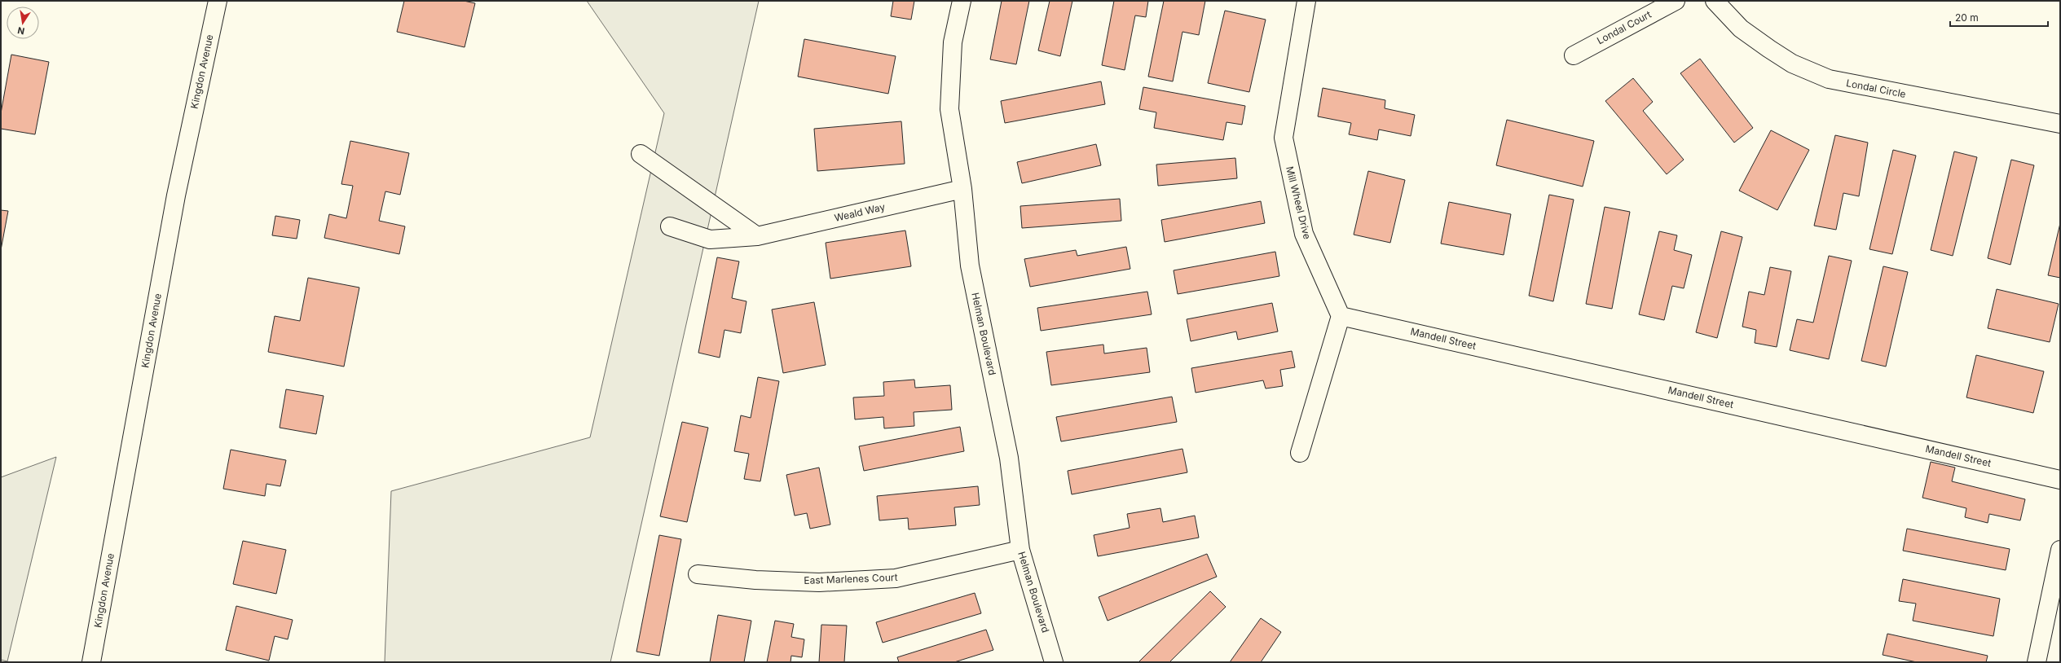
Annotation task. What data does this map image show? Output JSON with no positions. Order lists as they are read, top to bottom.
{
  "streets": {
    "street": [
      "Londal Court",
      "Kingdon Avenue",
      "Londal Circle",
      "Mill Wheel Drive",
      "Weald Way",
      "Helman Boulevard",
      "Mandell Street",
      "East Marlenes Court"
    ]
  },
  "crossings": [
    ["Mill Wheel Drive", "Mandell Street"],
    ["Weald Way", "Helman Boulevard"],
    ["Helman Boulevard", "East Marlenes Court"]
  ],
  "scale_bar": "20 m",
  "north": "bottom"
}
